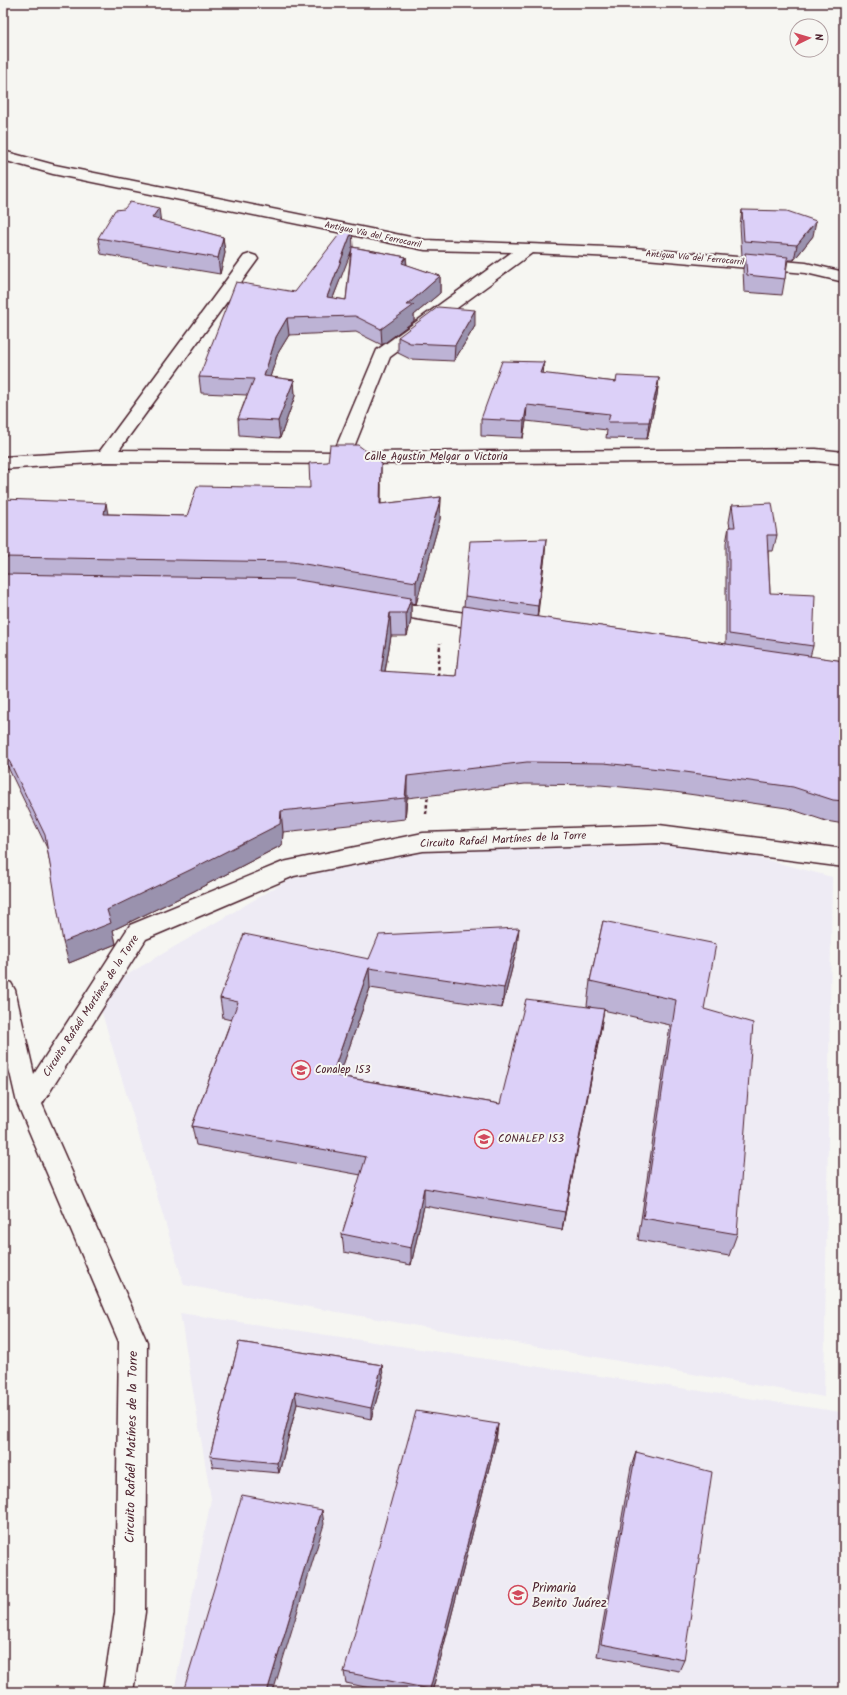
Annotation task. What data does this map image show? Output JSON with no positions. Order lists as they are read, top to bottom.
{
  "streets": {
    "street": [
      "Antigua Vía del Ferrocarril",
      "Calle Agustín Melgar o Victoria",
      "Circuito Rafaél Martínes de la Torre",
      "Circuito Rafaél Matínes de la Torre"
    ]
  },
  "crossings": [
    ["Circuito Rafaél Martínes de la Torre", "Circuito Rafaél Matínes de la Torre"]
  ],
  "places": {
    "school or university": ["Conalep 153", "CONALEP 153", "Primaria Benito Juárez"]
  },
  "north": "right"
}
